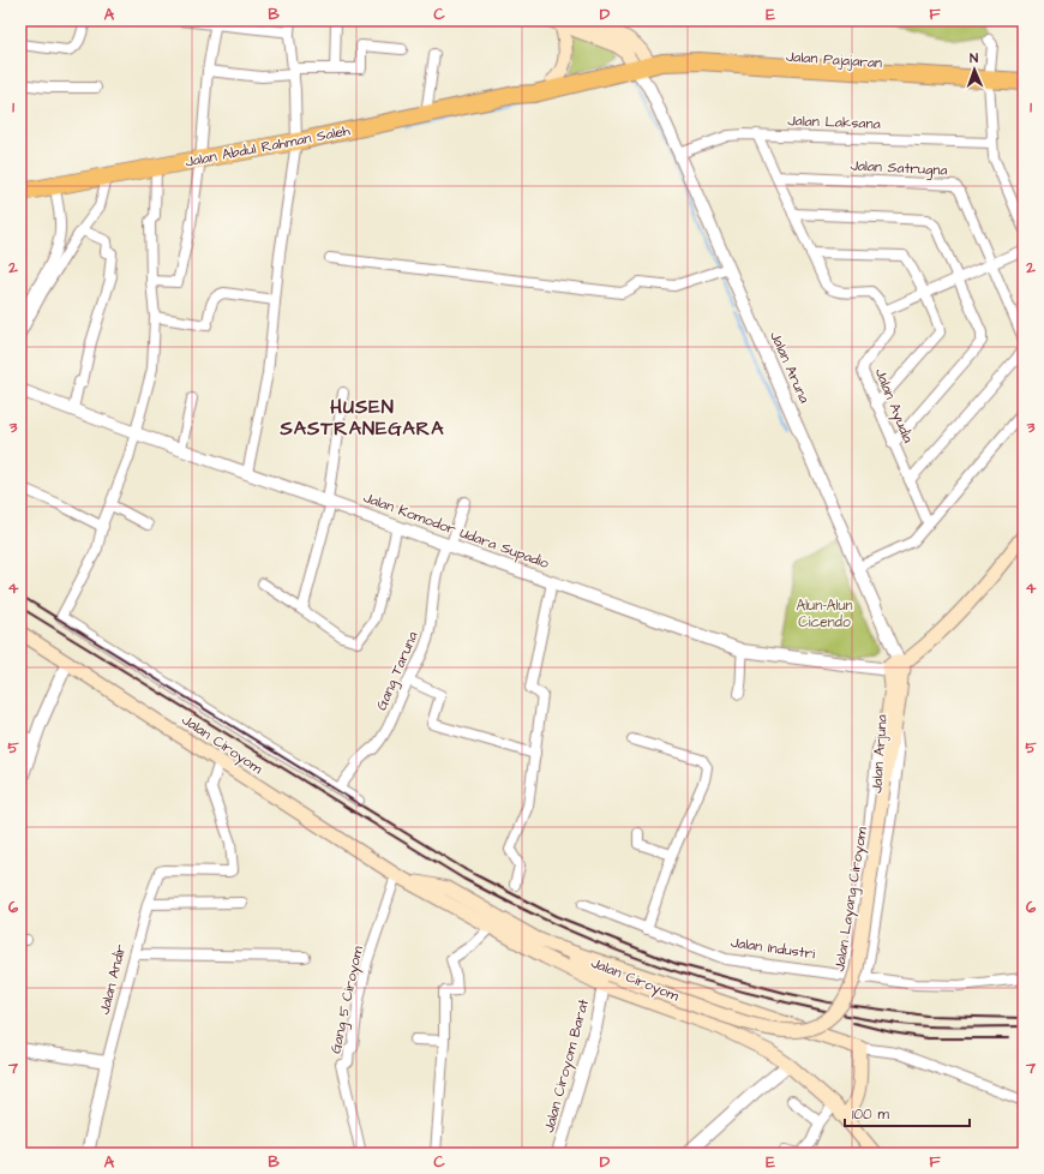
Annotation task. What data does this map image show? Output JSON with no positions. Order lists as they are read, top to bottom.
{
  "streets": {
    "highway": ["Jalan Pajajaran", "Jalan Abdul Rahman Saleh"],
    "main road": ["Jalan Ciroyom", "Jalan Arjuna", "Jalan Layang Ciroyom"],
    "street": [
      "Jalan Laksana",
      "Jalan Satrugna",
      "Jalan Aruna",
      "Jalan Ayudia",
      "Jalan Komodor Udara Supadio",
      "Gang Taruna",
      "Jalan Industri",
      "Jalan Andir",
      "Gang 5 Ciroyom",
      "Jalan Ciroyom Barat"
    ]
  },
  "crossings": [
    ["Jalan Pajajaran", "Jalan Abdul Rahman Saleh"],
    ["Jalan Pajajaran", "Jalan Aruna"],
    ["Jalan Laksana", "Jalan Aruna"],
    ["Jalan Laksana", "Jalan Ayudia"],
    ["Jalan Abdul Rahman Saleh", "Jalan Aruna"],
    ["Jalan Satrugna", "Jalan Ayudia"],
    ["Jalan Aruna", "Jalan Komodor Udara Supadio"],
    ["Jalan Aruna", "Jalan Arjuna"],
    ["Jalan Komodor Udara Supadio", "Gang Taruna"],
    ["Jalan Komodor Udara Supadio", "Jalan Arjuna"],
    ["Jalan Ciroyom", "Jalan Layang Ciroyom"],
    ["Jalan Ciroyom", "Jalan Andir"],
    ["Jalan Ciroyom", "Gang 5 Ciroyom"],
    ["Jalan Ciroyom", "Jalan Ciroyom Barat"],
    ["Jalan Arjuna", "Jalan Layang Ciroyom"],
    ["Jalan Arjuna", "Jalan Industri"],
    ["Jalan Layang Ciroyom", "Jalan Ciroyom Barat"]
  ],
  "districts": ["HUSEN SASTRANEGARA"],
  "parks": ["Alun-Alun Cicendo"],
  "scale_bar": "100 m",
  "north": "top",
  "grid": {
    "columns": [
      "A",
      "B",
      "C",
      "D",
      "E",
      "F"
    ],
    "rows": [
      "1",
      "2",
      "3",
      "4",
      "5",
      "6",
      "7"
    ]
  }
}
